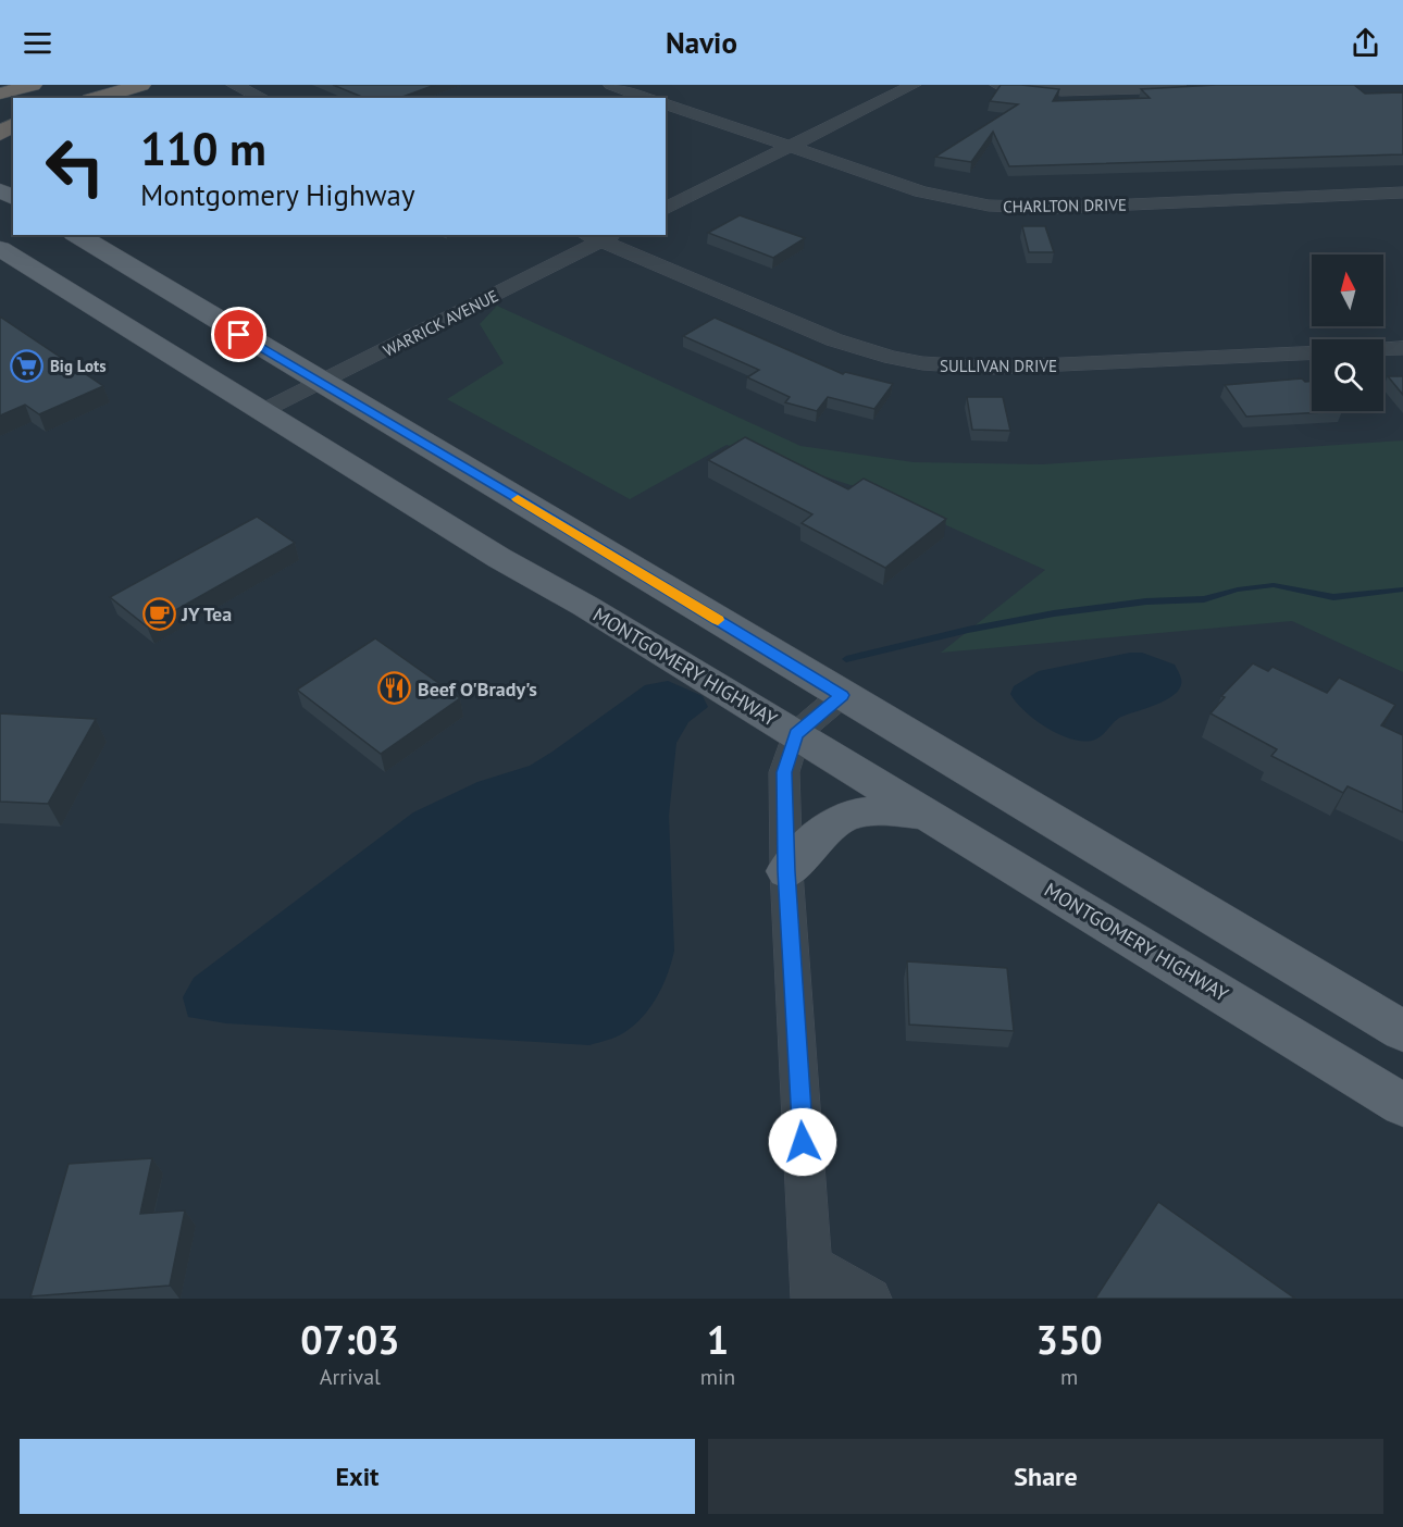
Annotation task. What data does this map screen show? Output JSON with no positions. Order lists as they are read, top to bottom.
{
  "streets": {
    "main road": ["MONTGOMERY HIGHWAY"],
    "street": ["CHARLTON DRIVE", "WARRICK AVENUE", "SULLIVAN DRIVE"]
  },
  "crossings": [
    ["WARRICK AVENUE", "SULLIVAN DRIVE"],
    ["WARRICK AVENUE", "MONTGOMERY HIGHWAY"]
  ],
  "places": {
    "supermarket": ["Big Lots"],
    "cafe": ["JY Tea"],
    "restaurant": ["Beef O'Brady's"]
  },
  "north": "top",
  "page": {
    "header": "Navio",
    "turn": ["110 m", "Montgomery Highway"],
    "eta": [
      "07:03",
      "Arrival",
      "1",
      "min",
      "350",
      "m"
    ],
    "buttons": ["Exit", "Share"]
  }
}
